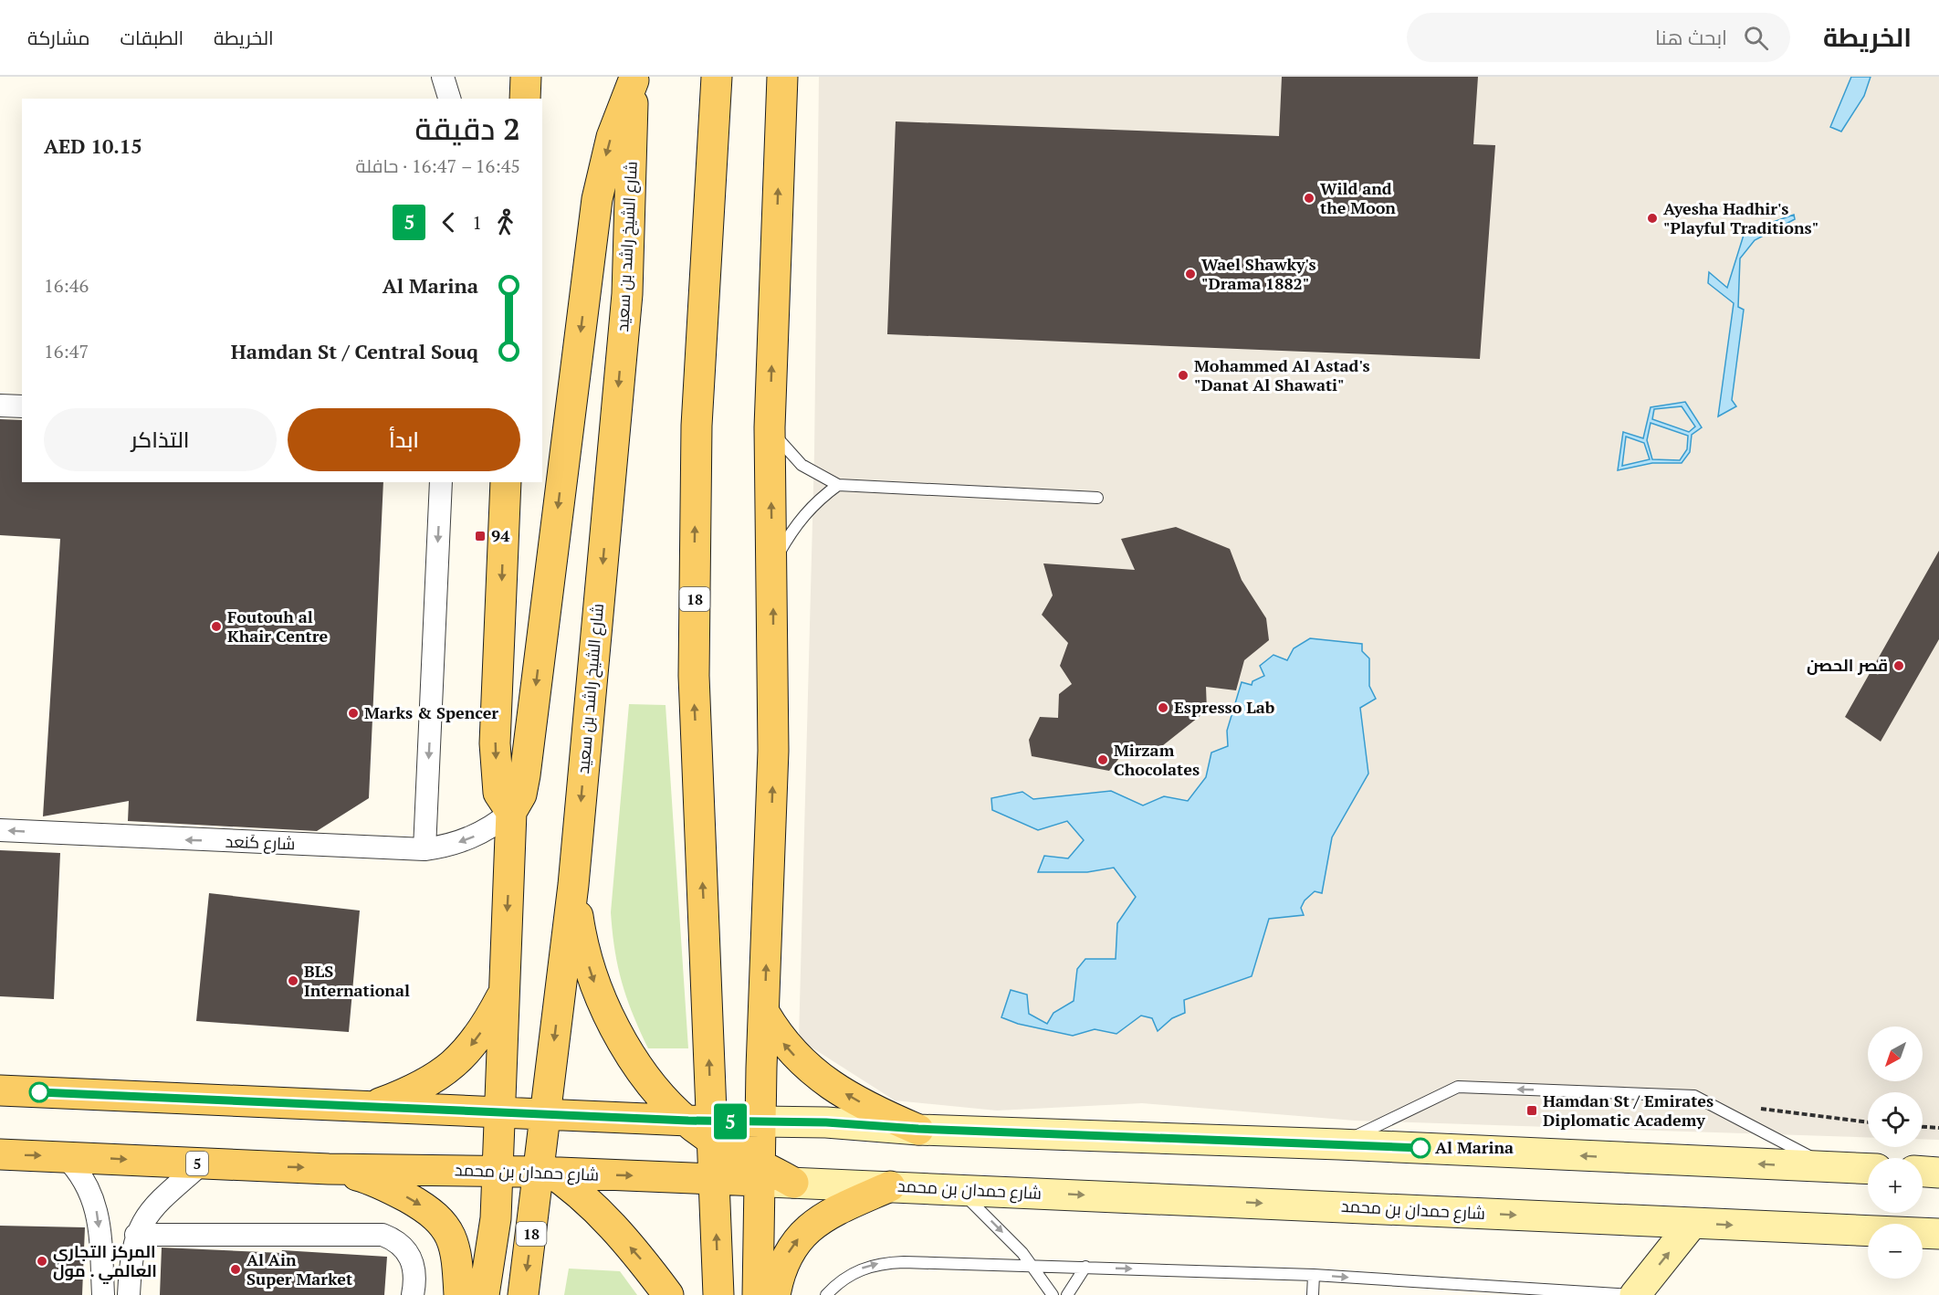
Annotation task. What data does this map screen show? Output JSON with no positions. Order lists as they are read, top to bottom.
{
  "streets": {
    "main road": [
      "شارع الشيخ راشد بن سعيد",
      "18",
      "5",
      "شارع حمدان بن محمد"
    ],
    "street": ["شارع كَنعد"]
  },
  "crossings": [
    ["شارع الشيخ راشد بن سعيد", "شارع كَنعد"],
    ["شارع الشيخ راشد بن سعيد", "شارع حمدان بن محمد"],
    ["18", "شارع حمدان بن محمد"]
  ],
  "one_way": ["شارع كَنعد"],
  "places": {
    "other": [
      "Wild and the Moon",
      "Ayesha Hadhir's \"Playful Traditions\"",
      "Wael Shawky's \"Drama 1882\"",
      "Mohammed Al Astad's \"Danat Al Shawati\"",
      "Foutouh al Khair Centre",
      "قصر الحصن",
      "Espresso Lab",
      "Marks & Spencer",
      "Mirzam Chocolates",
      "BLS International",
      "Al Marina",
      "المركز التجاري العالمي . مول",
      "Al Ain Super Market"
    ],
    "transit": ["94", "Hamdan St / Emirates Diplomatic Academy"]
  },
  "lines": ["bus line 5"],
  "north": "bottom left",
  "page": {
    "header": "الخريطة",
    "search": "ابحث هنا",
    "nav": ["الخريطة", "الطبقات", "مشاركة"],
    "on_map": "5",
    "heading": ["2 دقيقة", "16:45 – 16:47 · حافلة", "AED 10.15"],
    "legs": ["1", "5"],
    "list": [
      {
        "name": "Al Marina",
        "value": "16:46"
      },
      {
        "name": "Hamdan St / Central Souq",
        "value": "16:47"
      }
    ],
    "buttons": ["ابدأ", "التذاكر"],
    "map_buttons": ["+", "−"]
  }
}
